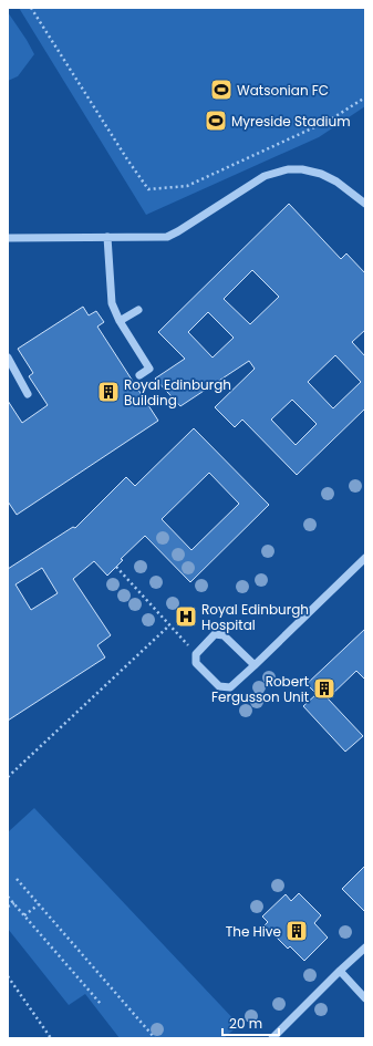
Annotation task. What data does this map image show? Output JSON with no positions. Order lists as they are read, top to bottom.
{
  "places": {
    "sports": ["Watsonian FC", "Myreside Stadium"],
    "building": ["Royal Edinburgh Building", "Robert Fergusson Unit", "The Hive"],
    "hospital": ["Royal Edinburgh Hospital"]
  },
  "scale_bar": "20 m"
}
